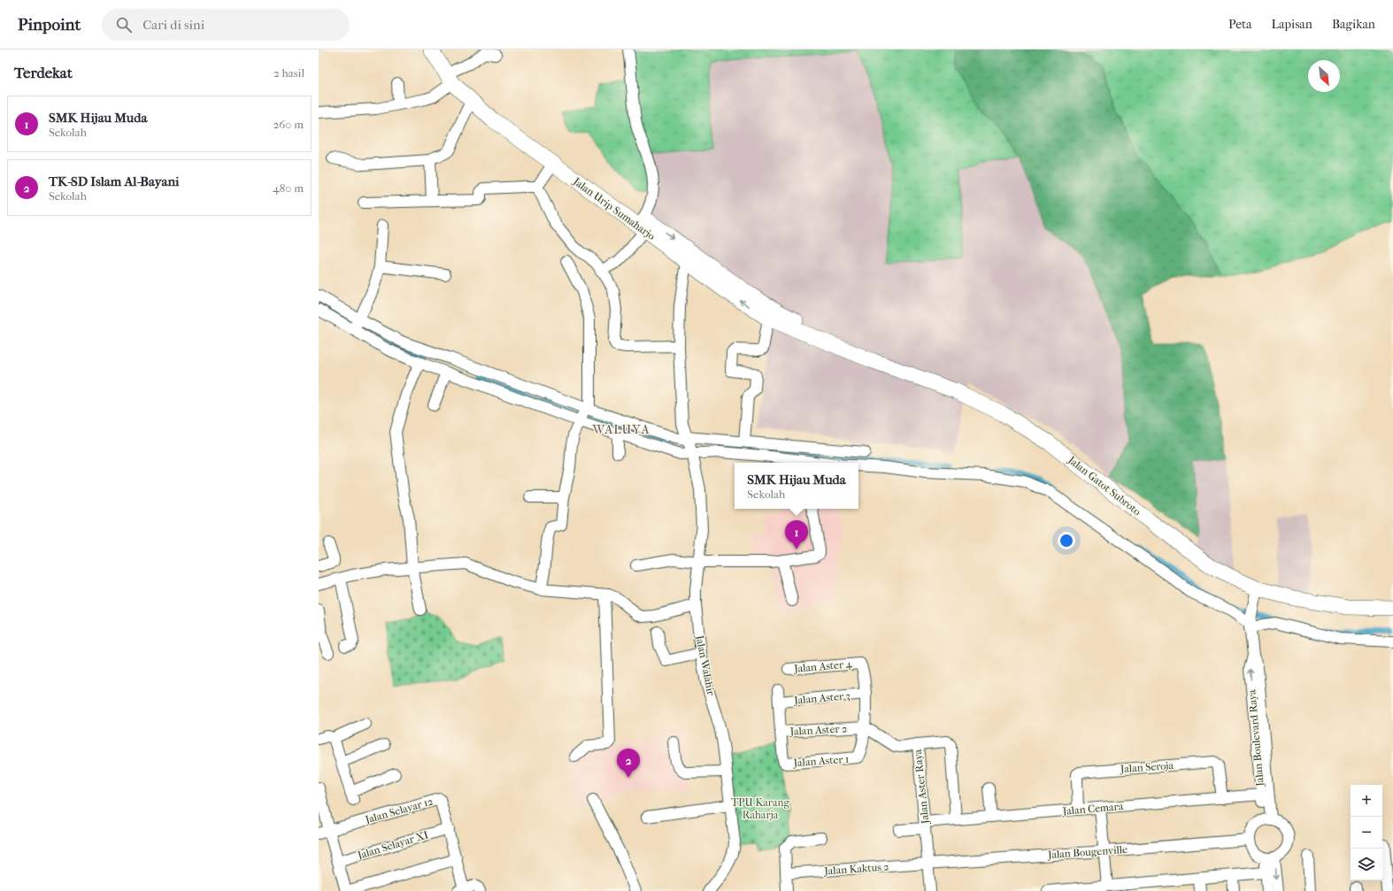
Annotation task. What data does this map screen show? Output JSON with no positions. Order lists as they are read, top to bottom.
{
  "streets": {
    "highway": ["Jalan Urip Sumaharjo", "Jalan Gatot Subroto"],
    "street": [
      "Jalan Walahir",
      "Jalan Aster 4",
      "Jalan Aster 3",
      "Jalan Aster 2",
      "Jalan Boulevard Raya",
      "Jalan Aster 1",
      "Jalan Seroja",
      "Jalan Aster Raya",
      "Jalan Cemara",
      "Jalan Selayar 12",
      "Jalan Selayar XI",
      "Jalan Bougenville",
      "Jalan Kaktus 2"
    ]
  },
  "crossings": [
    ["Jalan Urip Sumaharjo", "Jalan Gatot Subroto"],
    ["Jalan Urip Sumaharjo", "Jalan Walahir"],
    ["Jalan Gatot Subroto", "Jalan Boulevard Raya"],
    ["Jalan Aster 4", "Jalan Aster 3"],
    ["Jalan Aster 3", "Jalan Aster 2"],
    ["Jalan Aster 2", "Jalan Aster 1"],
    ["Jalan Aster 2", "Jalan Aster Raya"],
    ["Jalan Boulevard Raya", "Jalan Cemara"],
    ["Jalan Boulevard Raya", "Jalan Bougenville"],
    ["Jalan Aster 1", "Jalan Aster Raya"],
    ["Jalan Seroja", "Jalan Cemara"],
    ["Jalan Aster Raya", "Jalan Cemara"],
    ["Jalan Aster Raya", "Jalan Bougenville"],
    ["Jalan Aster Raya", "Jalan Kaktus 2"],
    ["Jalan Selayar 12", "Jalan Selayar XI"],
    ["Jalan Bougenville", "Jalan Kaktus 2"]
  ],
  "districts": ["WALUYA"],
  "parks": ["TPU Karang Raharja"],
  "north": "bottom right",
  "page": {
    "header": "Pinpoint",
    "search": "Cari di sini",
    "nav": ["Peta", "Lapisan", "Bagikan"],
    "heading": ["Terdekat", "2 hasil"],
    "list": [
      {
        "mark": "1",
        "name": "SMK Hijau Muda",
        "note": "Sekolah",
        "value": "260 m"
      },
      {
        "mark": "2",
        "name": "TK-SD Islam Al-Bayani",
        "note": "Sekolah",
        "value": "480 m"
      }
    ],
    "popup": ["SMK Hijau Muda", "Sekolah"],
    "pins": ["1", "2"],
    "map_buttons": ["+", "−"]
  }
}
